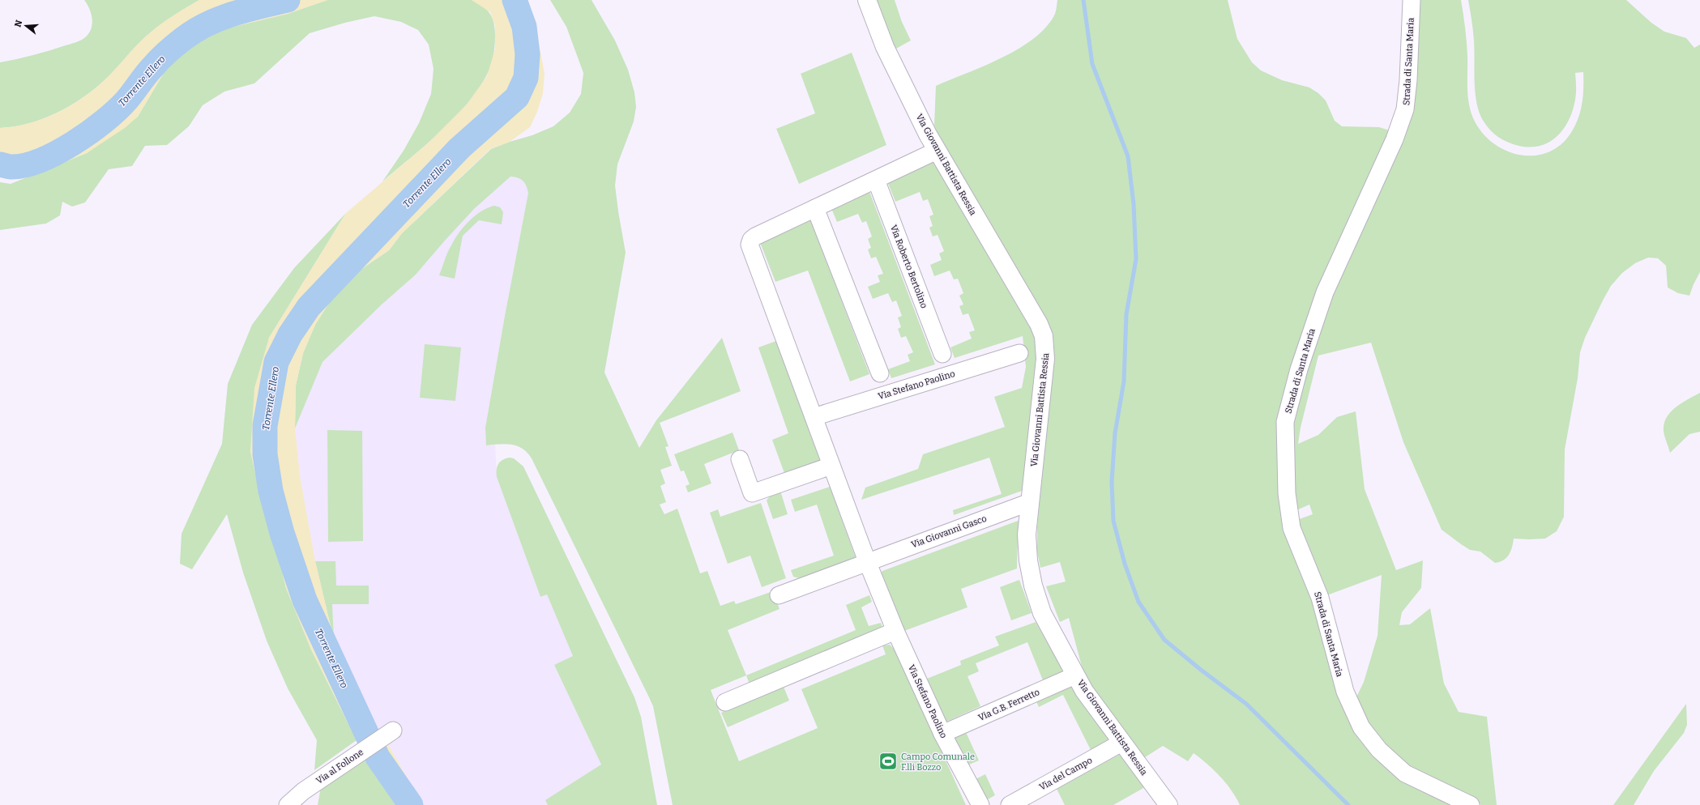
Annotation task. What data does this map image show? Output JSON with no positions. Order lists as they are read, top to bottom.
{
  "streets": {
    "street": [
      "Strada di Santa Maria",
      "Via Giovanni Battista Ressia",
      "Via Roberto Bertolino",
      "Via Stefano Paolino",
      "Via Giovanni Gasco",
      "Via G.B. Ferretto",
      "Via al Follone",
      "Via del Campo"
    ]
  },
  "crossings": [
    ["Via Giovanni Battista Ressia", "Via Giovanni Gasco"],
    ["Via Giovanni Battista Ressia", "Via G.B. Ferretto"],
    ["Via Giovanni Battista Ressia", "Via del Campo"],
    ["Via Stefano Paolino", "Via Giovanni Gasco"],
    ["Via Stefano Paolino", "Via G.B. Ferretto"]
  ],
  "water": ["Torrente Ellero"],
  "places": {
    "sports": ["Campo Comunale F.lli Bozzo"]
  },
  "north": "left"
}
